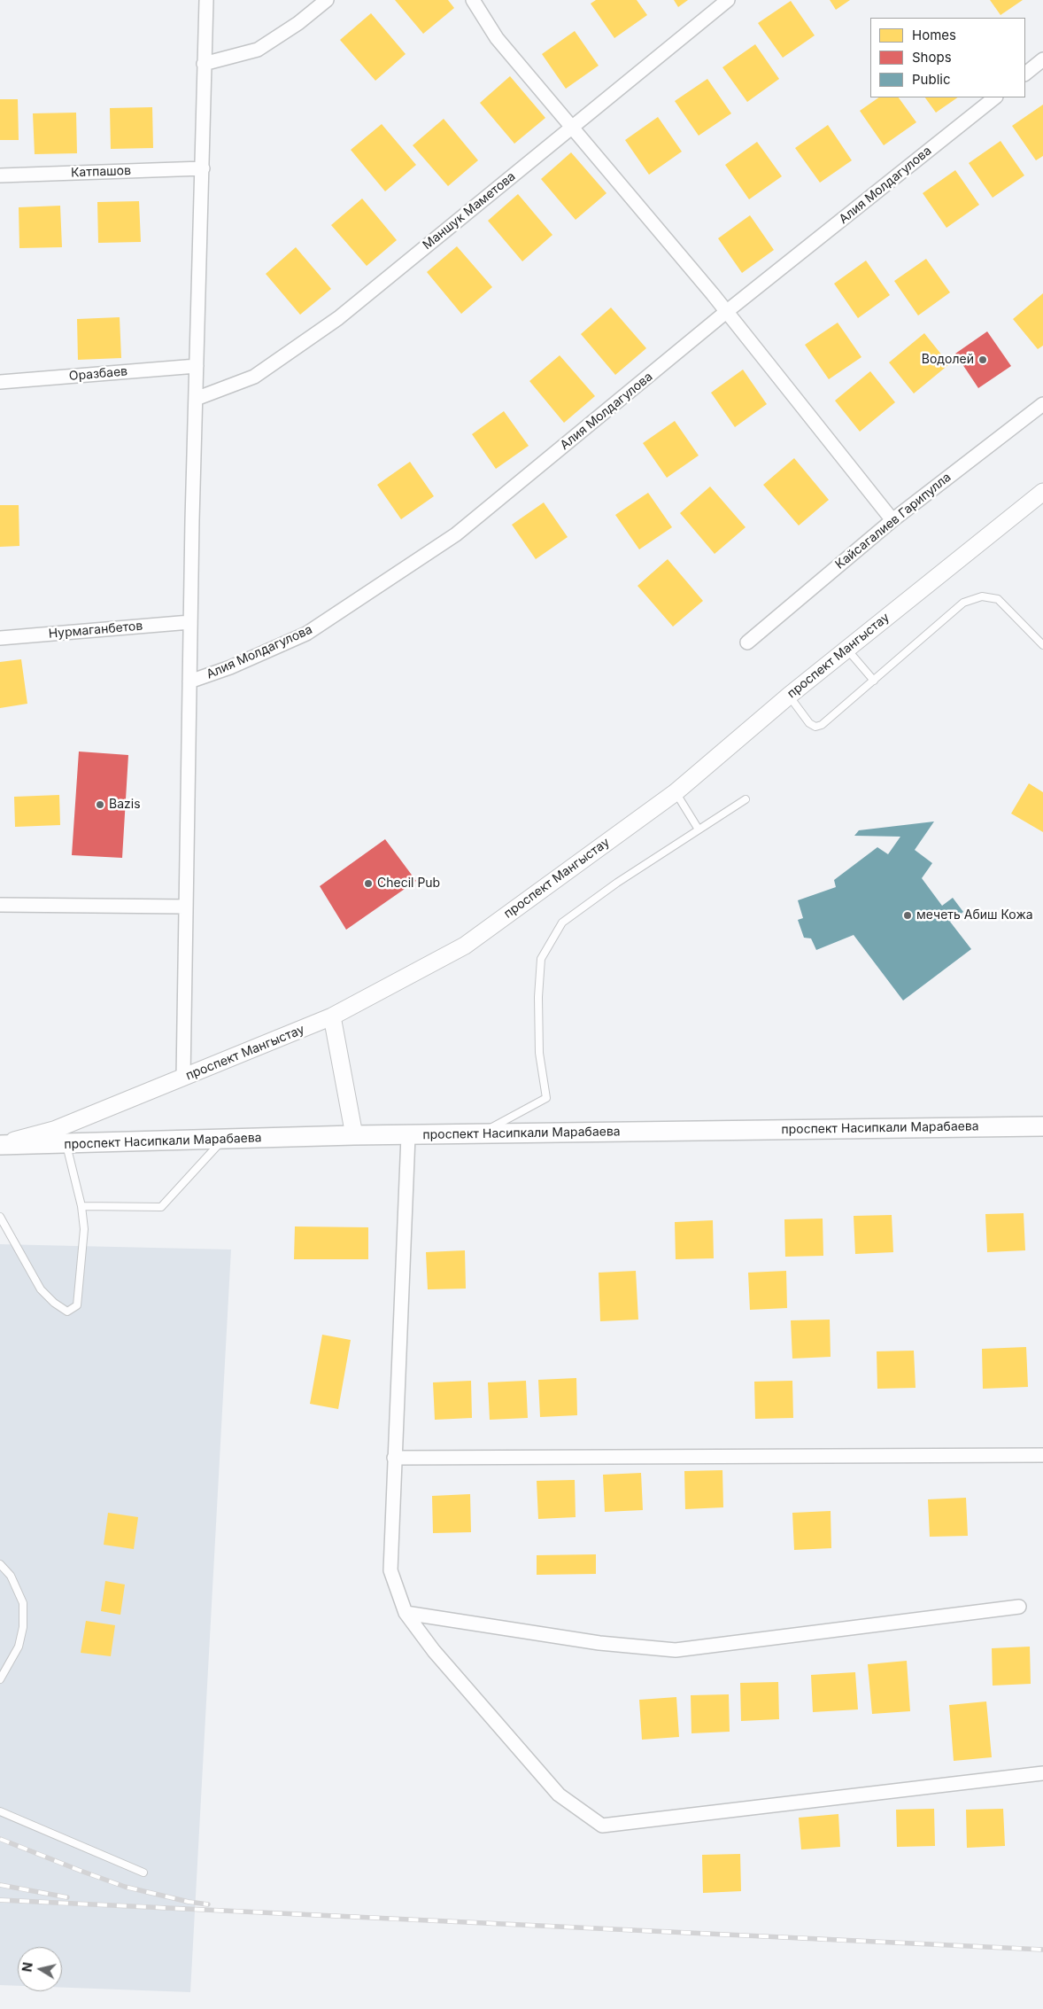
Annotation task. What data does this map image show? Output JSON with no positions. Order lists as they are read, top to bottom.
{
  "streets": {
    "main road": ["проспект Насипкали Марабаева"],
    "street": [
      "Катпашов",
      "Алия Молдагулова",
      "Маншук Маметова",
      "Оразбаев",
      "Кайсагалиев Гарипулла",
      "Нурмаганбетов",
      "проспект Мангыстау"
    ]
  },
  "crossings": [
    ["проспект Мангыстау", "проспект Насипкали Марабаева"]
  ],
  "places": [
    "Водолей",
    "Bazis",
    "Checil Pub",
    "мечеть Абиш Кожа"
  ],
  "legend": ["Homes", "Shops", "Public"],
  "north": "left"
}
